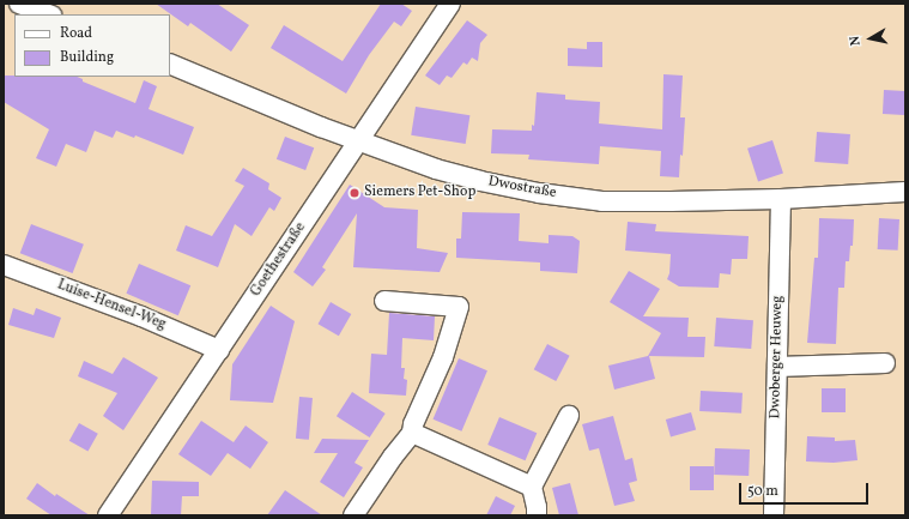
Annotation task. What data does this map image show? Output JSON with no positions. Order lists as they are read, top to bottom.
{
  "streets": {
    "street": [
      "Dwostraße",
      "Goethestraße",
      "Luise-Hensel-Weg",
      "Dwoberger Heuweg"
    ]
  },
  "crossings": [
    ["Dwostraße", "Goethestraße"],
    ["Dwostraße", "Dwoberger Heuweg"],
    ["Goethestraße", "Luise-Hensel-Weg"]
  ],
  "places": ["Siemers Pet-Shop"],
  "legend": ["Road", "Building"],
  "scale_bar": "50 m",
  "north": "left"
}
